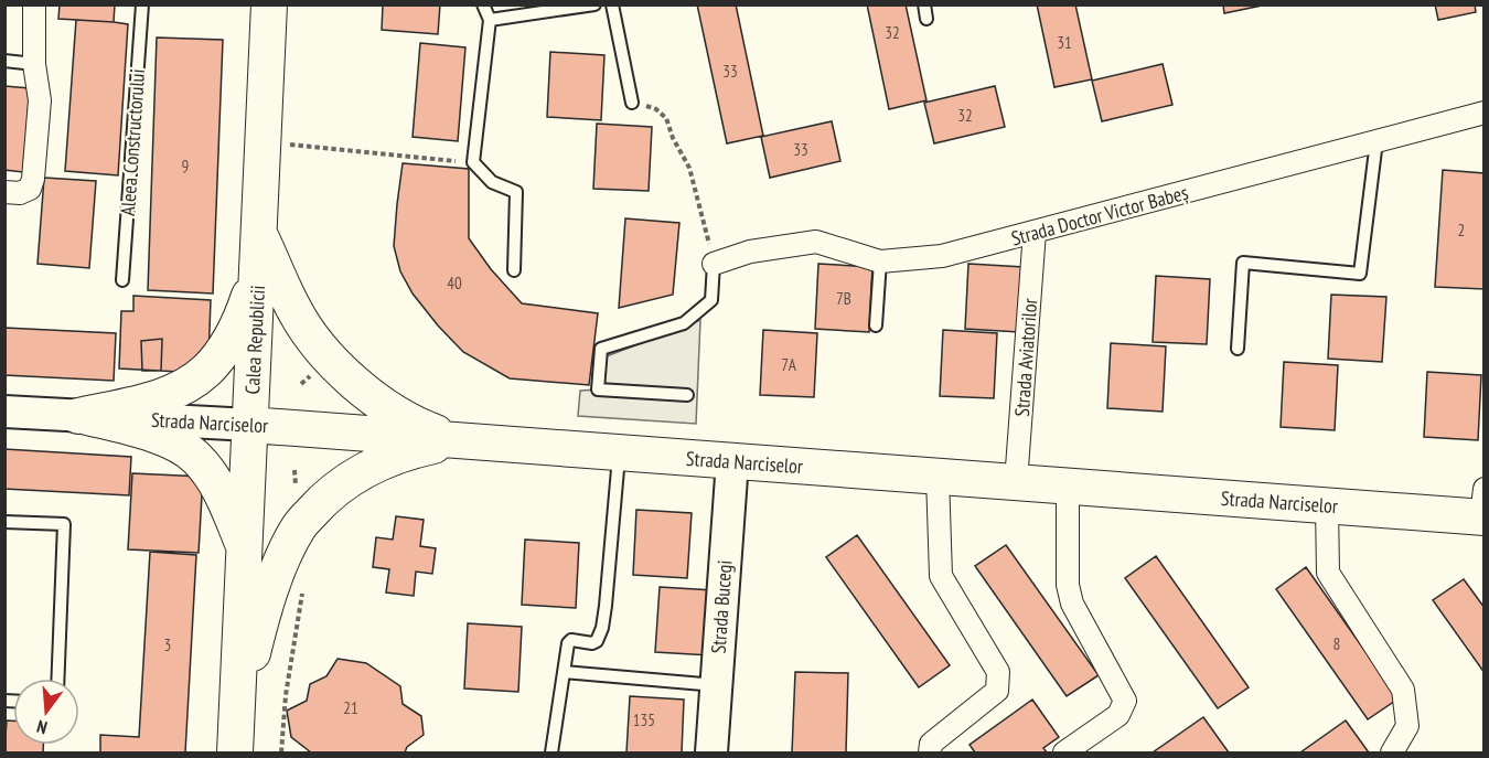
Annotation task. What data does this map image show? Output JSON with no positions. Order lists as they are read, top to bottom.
{
  "streets": {
    "main road": ["Calea Republicii", "Strada Narciselor"],
    "street": ["Strada Doctor Victor Babeș", "Strada Aviatorilor", "Strada Bucegi"],
    "lane": ["Aleea Constructorului"]
  },
  "crossings": [
    ["Strada Doctor Victor Babeș", "Strada Aviatorilor"],
    ["Calea Republicii", "Strada Narciselor"],
    ["Strada Aviatorilor", "Strada Narciselor"],
    ["Strada Narciselor", "Strada Bucegi"]
  ],
  "house_numbers": [
    "32",
    "31",
    "33",
    "32",
    "33",
    "9",
    "2",
    "40",
    "7B",
    "7A",
    "8",
    "3",
    "21",
    "135"
  ],
  "north": "bottom"
}
